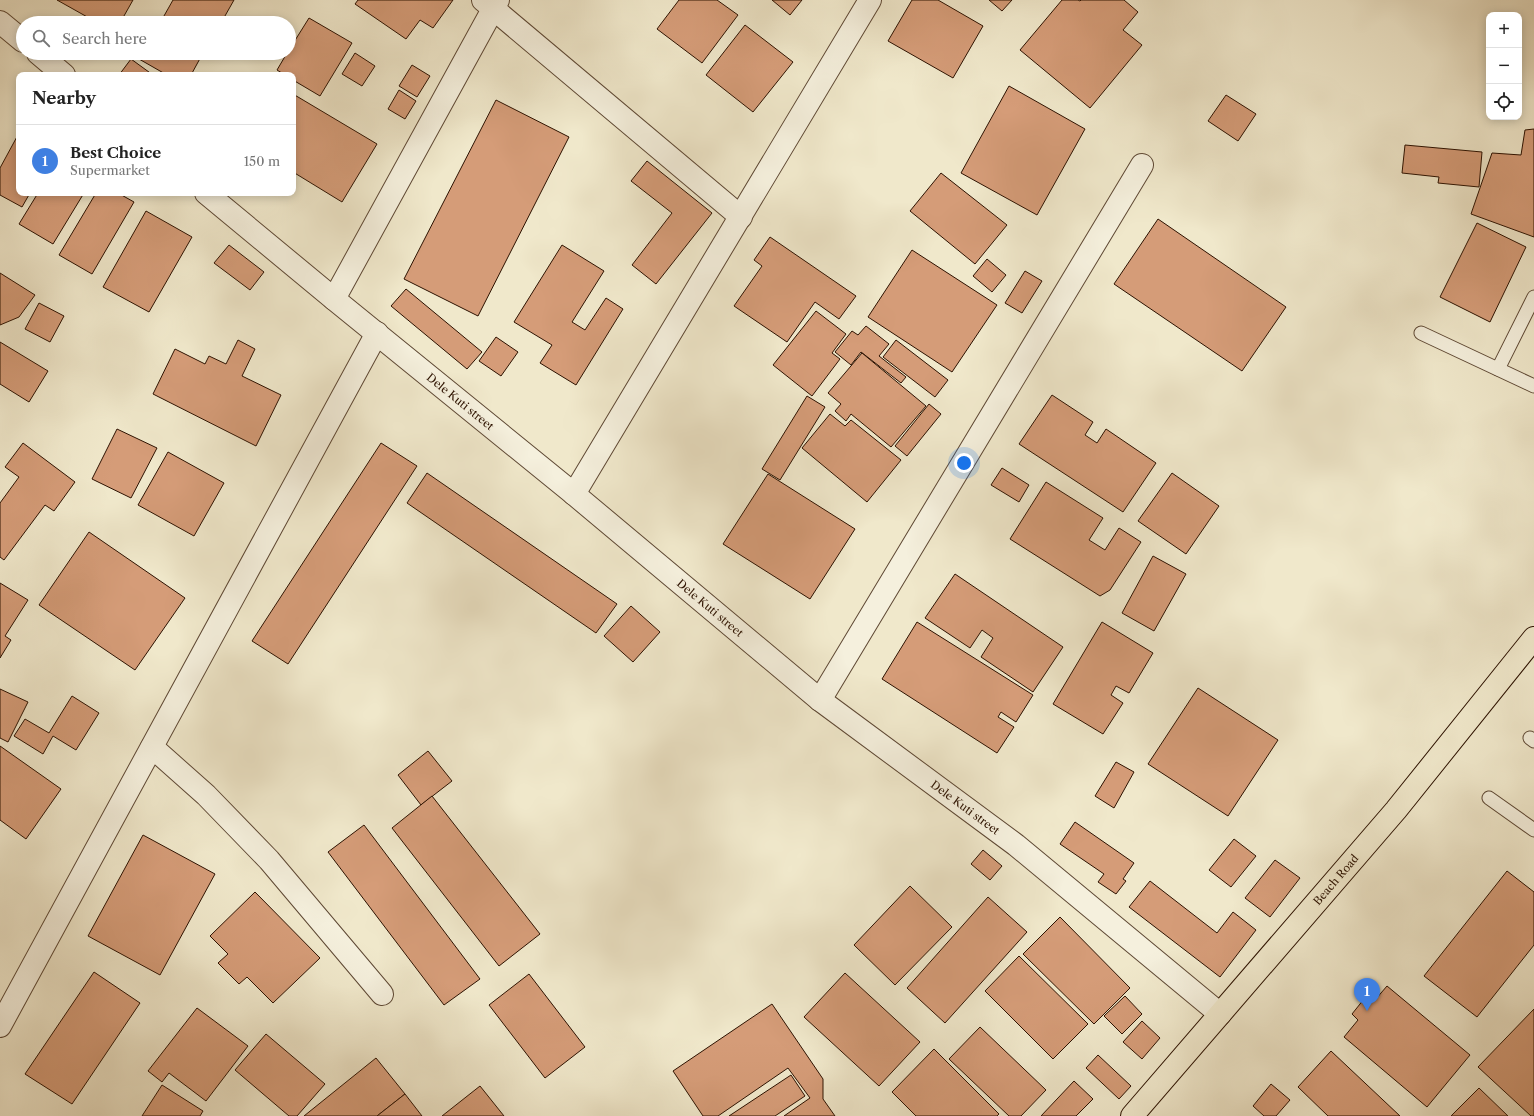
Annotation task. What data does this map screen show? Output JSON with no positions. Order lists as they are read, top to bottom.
{
  "streets": {
    "main road": ["Beach Road"],
    "street": ["Dele Kuti street"]
  },
  "crossings": [
    ["Dele Kuti street", "Beach Road"]
  ],
  "page": {
    "map_buttons": ["+", "−"],
    "search": "Search here",
    "heading": "Nearby",
    "list": [
      {
        "mark": "1",
        "name": "Best Choice",
        "note": "Supermarket",
        "value": "150 m"
      }
    ],
    "pins": "1"
  }
}
